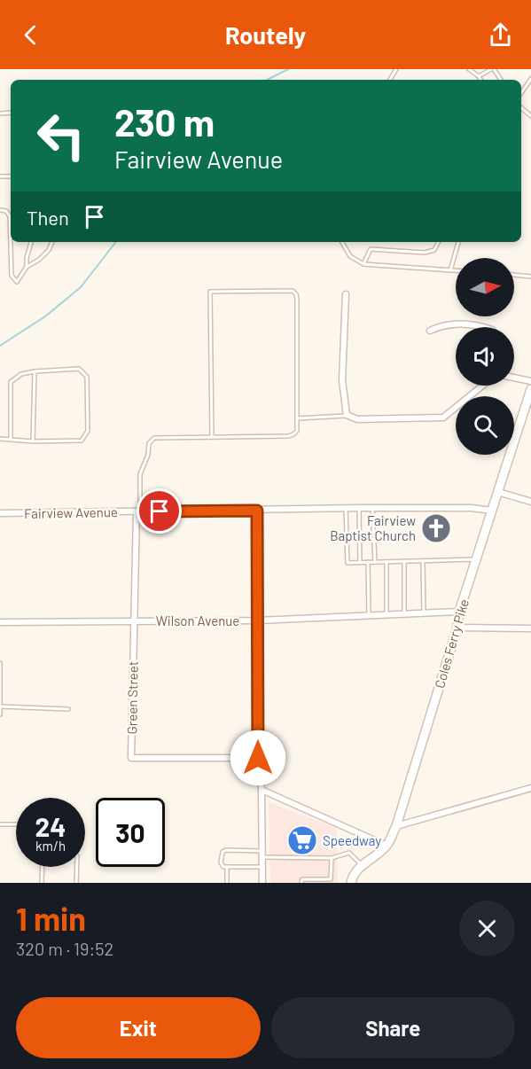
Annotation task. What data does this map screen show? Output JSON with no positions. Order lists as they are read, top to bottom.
{
  "streets": {
    "street": [
      "Fairview Avenue",
      "Wilson Avenue",
      "Coles Ferry Pike",
      "Green Street"
    ]
  },
  "crossings": [
    ["Fairview Avenue", "Coles Ferry Pike"],
    ["Fairview Avenue", "Green Street"],
    ["Wilson Avenue", "Coles Ferry Pike"],
    ["Wilson Avenue", "Green Street"]
  ],
  "places": {
    "church": ["Fairview Baptist Church"],
    "supermarket": ["Speedway"]
  },
  "north": "right",
  "page": {
    "header": "Routely",
    "turn": ["230 m", "Fairview Avenue"],
    "then": "Then",
    "speed": "24 km/h",
    "limit": "30",
    "heading": ["1 min", "320 m · 19:52"],
    "buttons": ["Exit", "Share"]
  }
}
